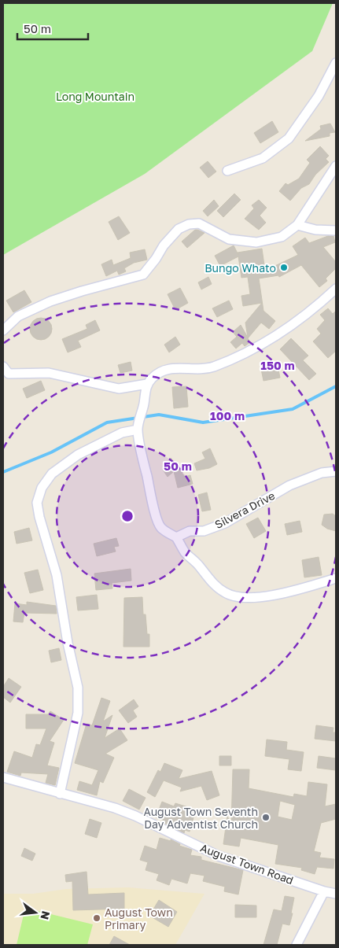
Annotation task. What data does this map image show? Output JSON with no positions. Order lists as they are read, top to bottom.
{
  "streets": {
    "street": ["Silvera Drive", "August Town Road"]
  },
  "parks": ["Long Mountain"],
  "places": ["Bungo Whato", "August Town Seventh Day Adventist Church", "August Town Primary"],
  "scale_bar": "50 m",
  "north": "right",
  "rings": ["150 m", "100 m", "50 m"]
}
